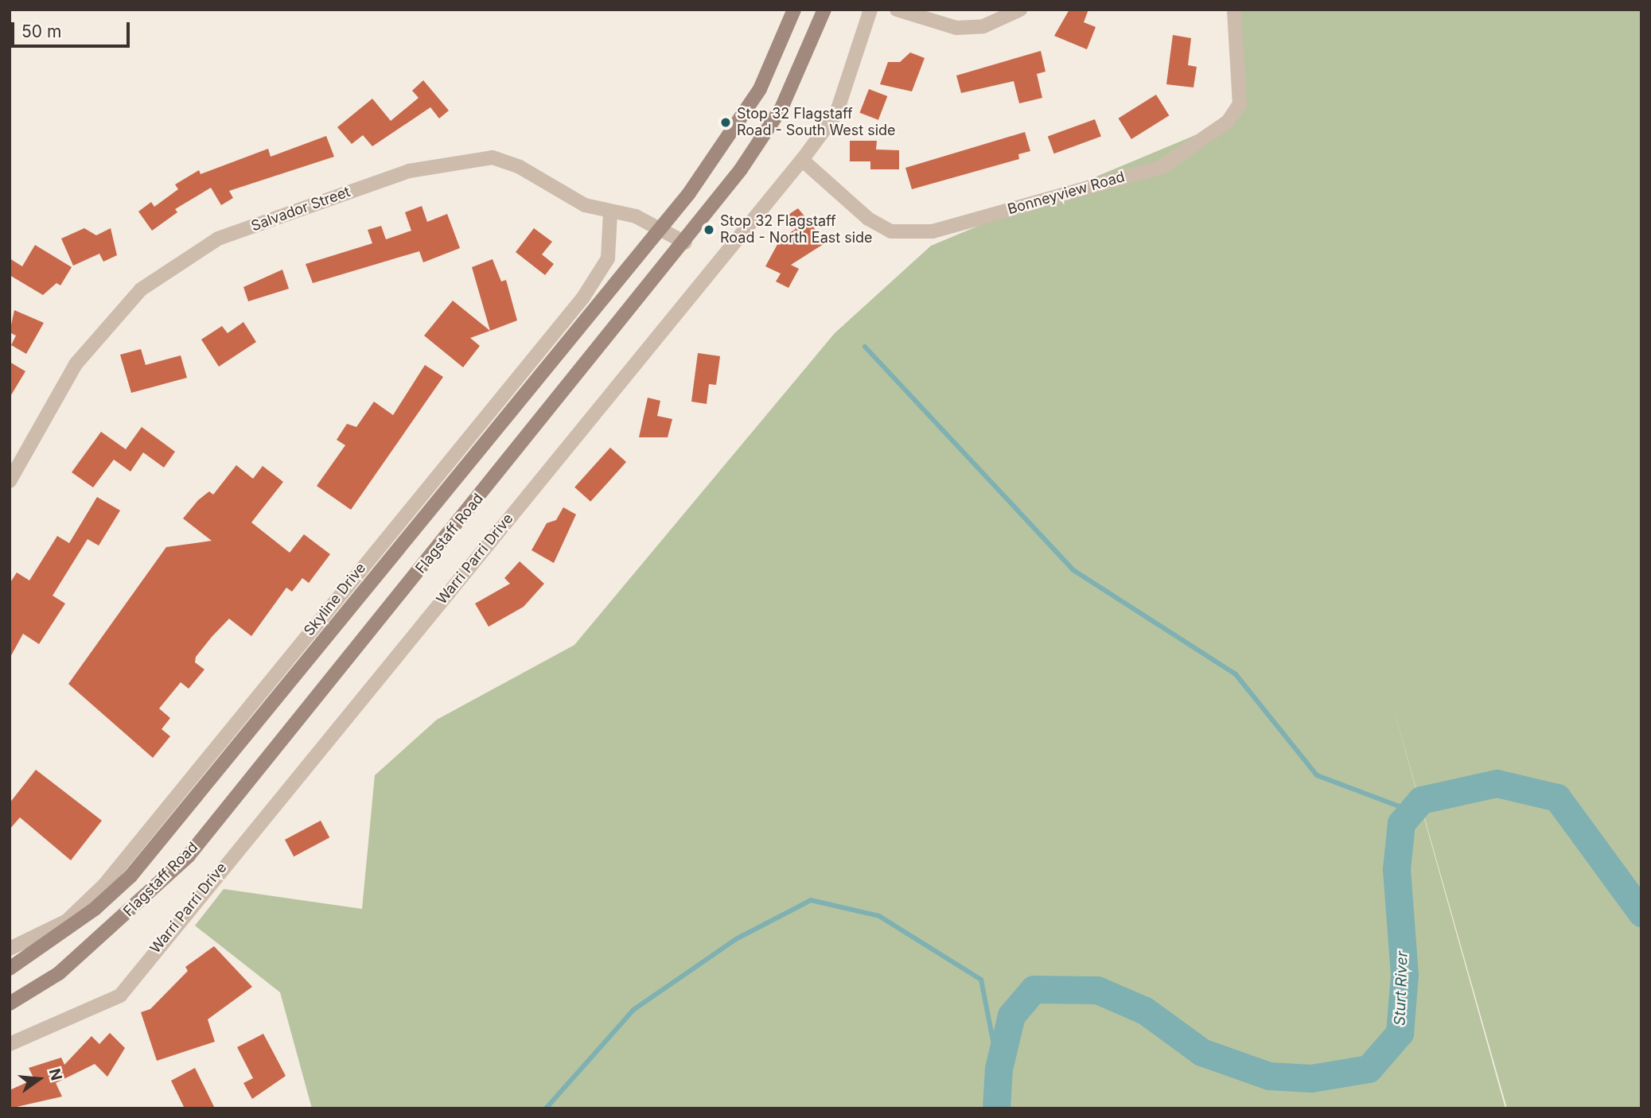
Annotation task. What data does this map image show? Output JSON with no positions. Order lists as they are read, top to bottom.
{
  "streets": {
    "main road": ["Flagstaff Road"],
    "street": [
      "Bonneyview Road",
      "Salvador Street",
      "Warri Parri Drive",
      "Skyline Drive"
    ]
  },
  "crossings": [
    ["Bonneyview Road", "Warri Parri Drive"],
    ["Salvador Street", "Flagstaff Road"],
    ["Salvador Street", "Skyline Drive"]
  ],
  "water": ["Sturt River"],
  "places": ["Stop 32 Flagstaff Road - South West side", "Stop 32 Flagstaff Road - North East side"],
  "scale_bar": "50 m",
  "north": "right"
}
